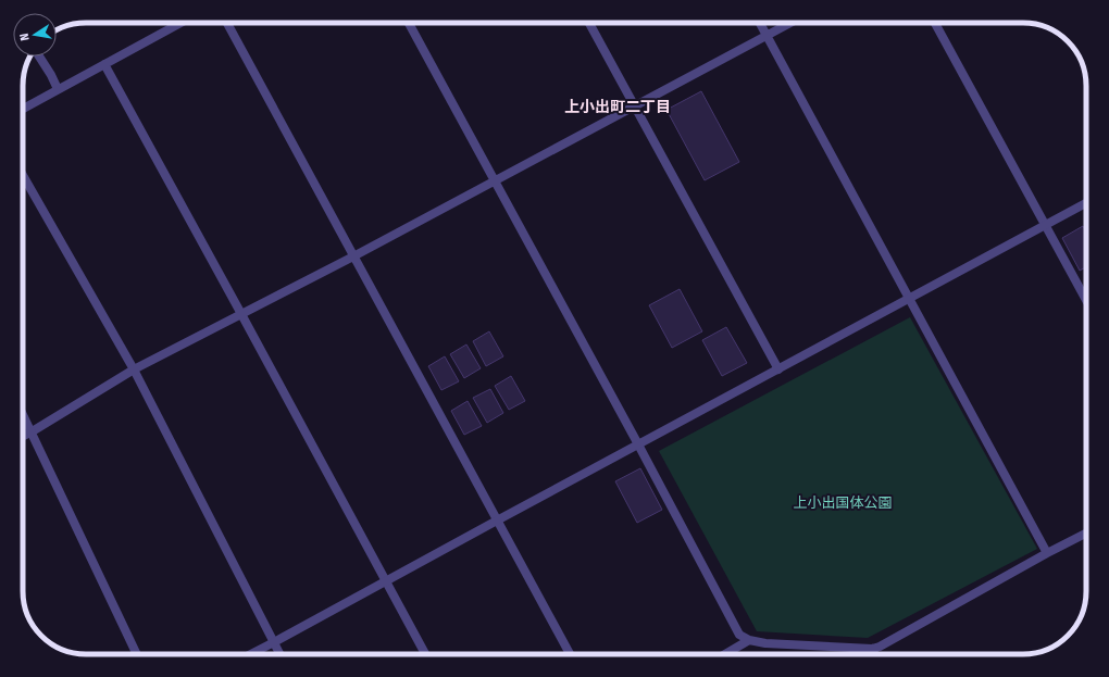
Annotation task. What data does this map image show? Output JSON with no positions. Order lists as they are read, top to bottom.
{
  "districts": ["上小出町二丁目"],
  "parks": ["上小出国体公園"],
  "north": "left"
}
